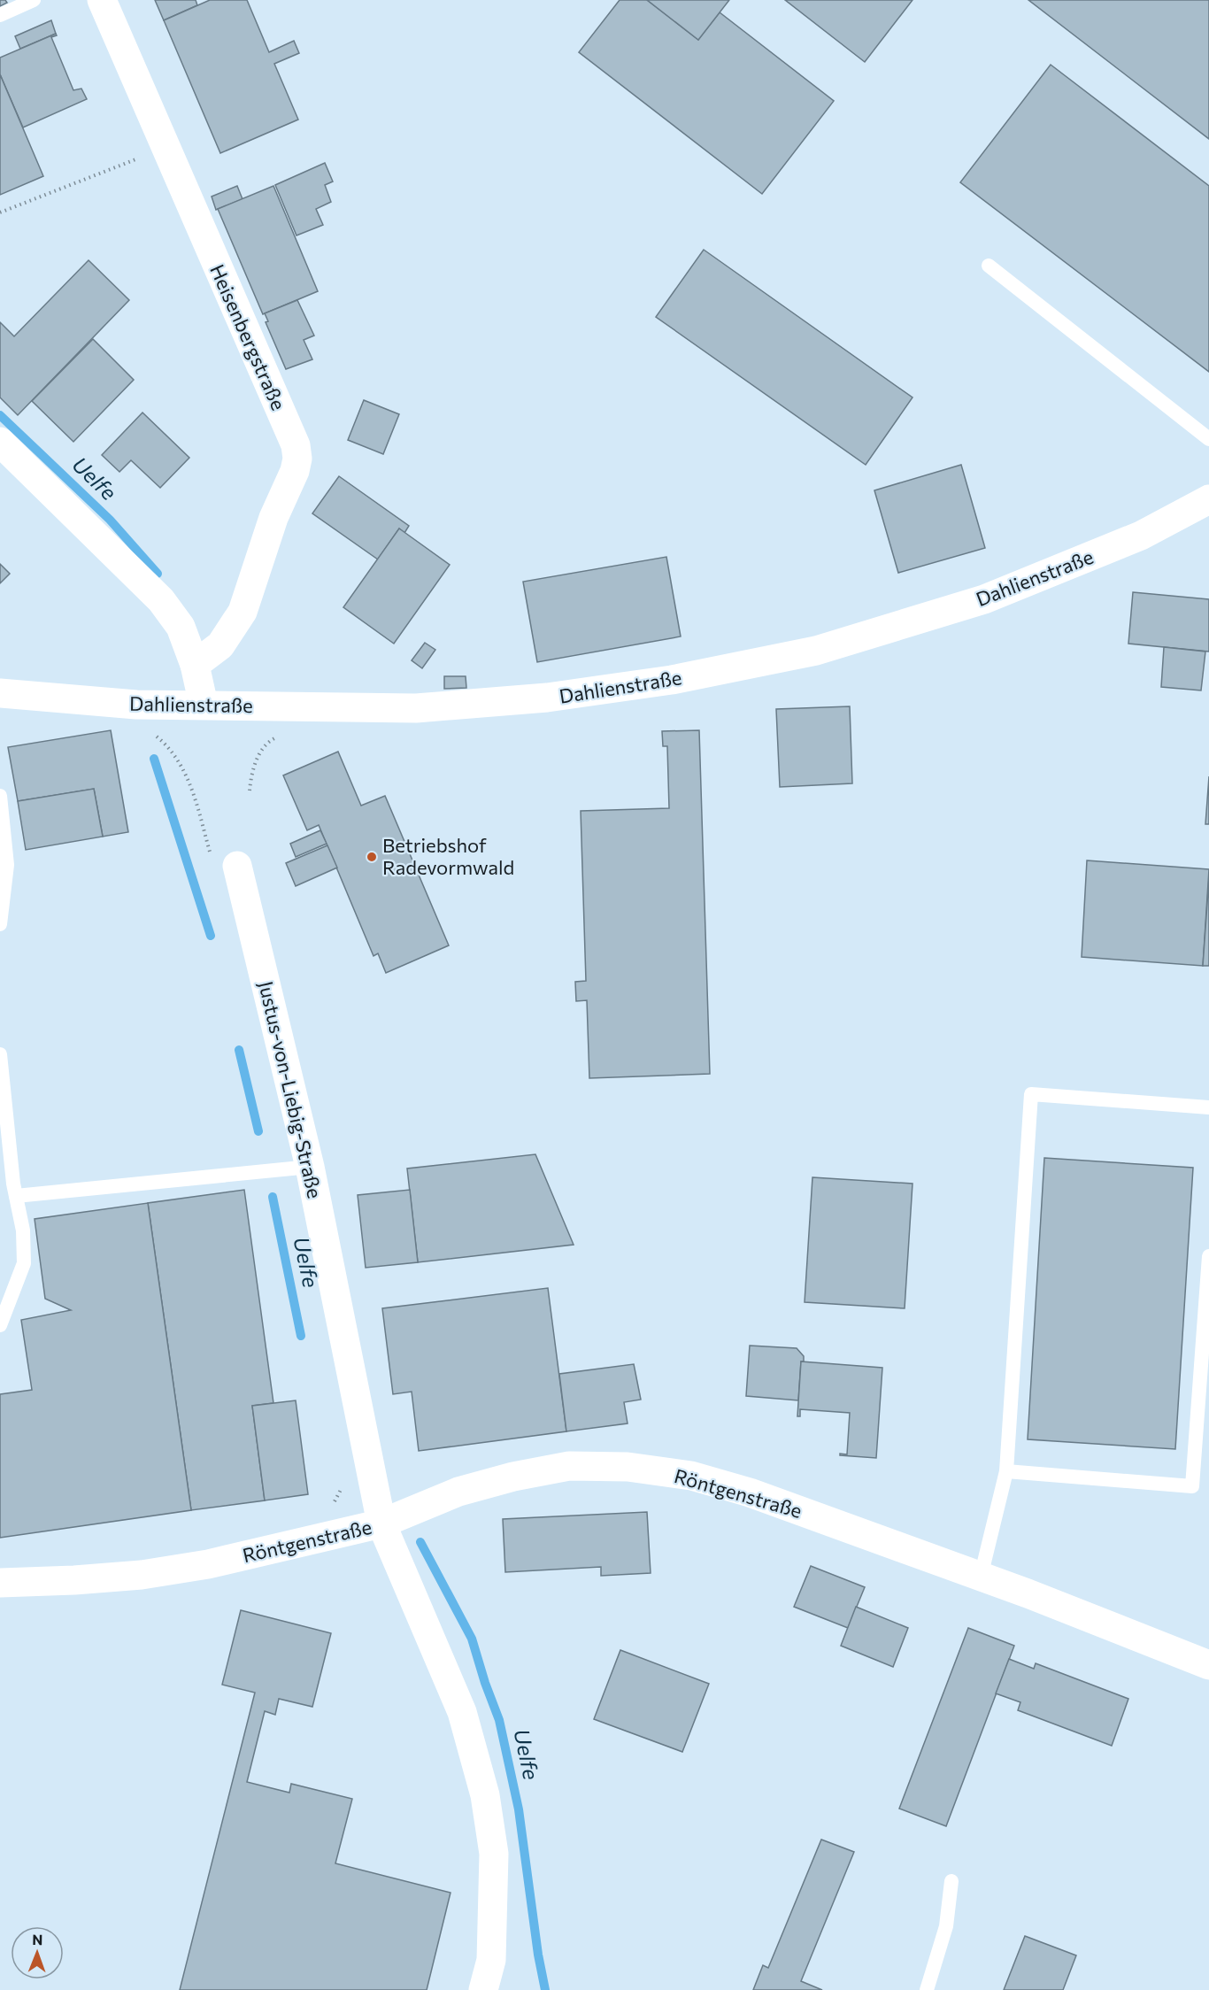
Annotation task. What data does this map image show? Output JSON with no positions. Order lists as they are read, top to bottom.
{
  "streets": {
    "street": [
      "Heisenbergstraße",
      "Dahlienstraße",
      "Justus-von-Liebig-Straße",
      "Röntgenstraße"
    ]
  },
  "crossings": [
    ["Justus-von-Liebig-Straße", "Röntgenstraße"]
  ],
  "water": ["Uelfe"],
  "places": ["Betriebshof Radevormwald"],
  "north": "top"
}
